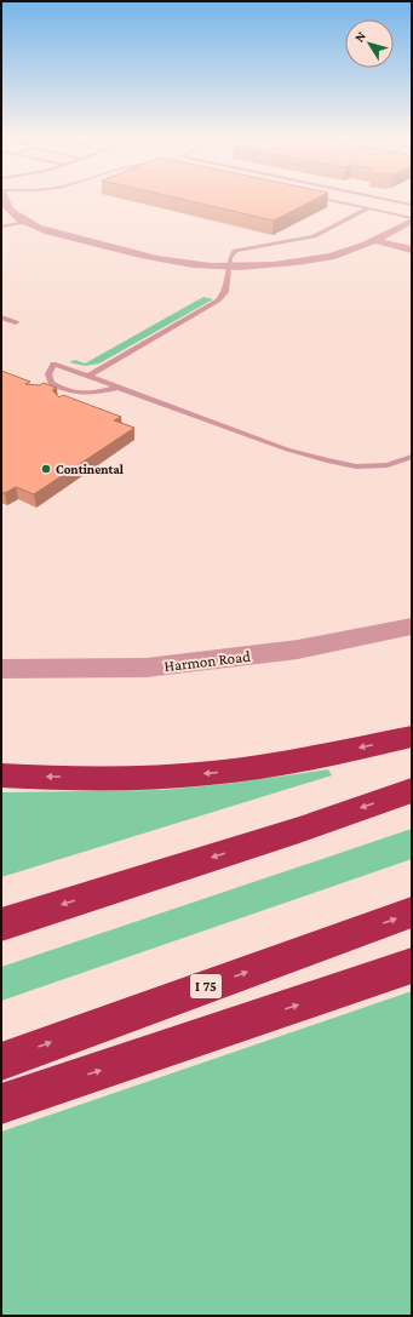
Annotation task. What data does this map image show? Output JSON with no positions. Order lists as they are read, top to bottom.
{
  "streets": {
    "highway": ["I 75"],
    "street": ["Harmon Road"]
  },
  "places": ["Continental"],
  "north": "top left"
}
